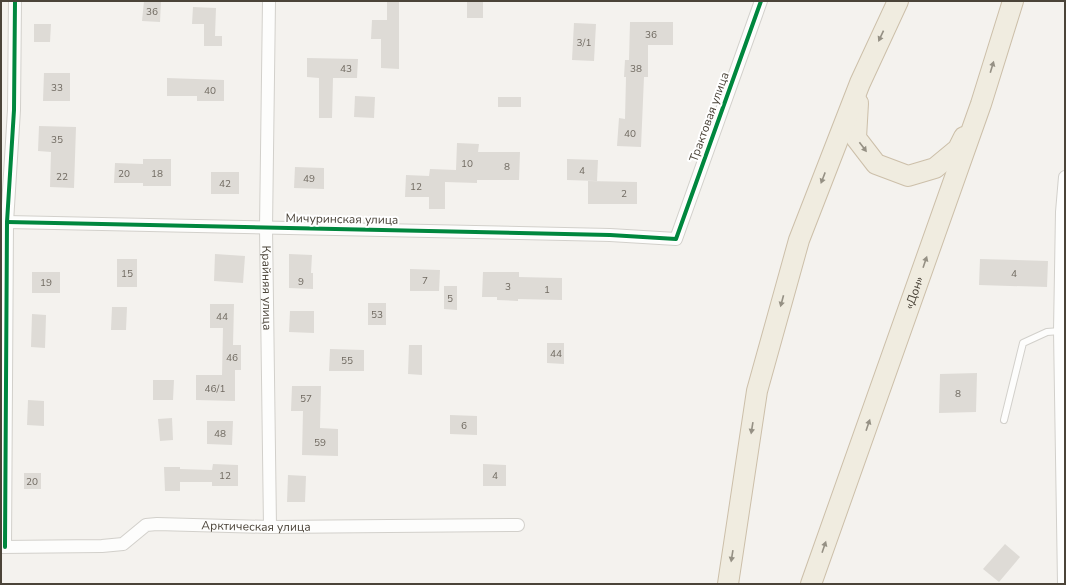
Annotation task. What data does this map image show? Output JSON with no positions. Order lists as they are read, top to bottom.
{
  "streets": {
    "highway": ["«Дон»"],
    "street": [
      "Трактовая улица",
      "Мичуринская улица",
      "Крайняя улица",
      "Арктическая улица"
    ]
  },
  "crossings": [
    ["Трактовая улица", "Мичуринская улица"],
    ["Мичуринская улица", "Крайняя улица"],
    ["Крайняя улица", "Арктическая улица"]
  ],
  "house_numbers": [
    "36",
    "36",
    "3/1",
    "43",
    "38",
    "33",
    "40",
    "40",
    "35",
    "10",
    "8",
    "4",
    "20",
    "18",
    "22",
    "49",
    "42",
    "12",
    "2",
    "15",
    "4",
    "7",
    "9",
    "19",
    "3",
    "1",
    "5",
    "53",
    "44",
    "44",
    "46",
    "55",
    "46/1",
    "8",
    "57",
    "6",
    "48",
    "59",
    "12",
    "4",
    "20"
  ]
}
